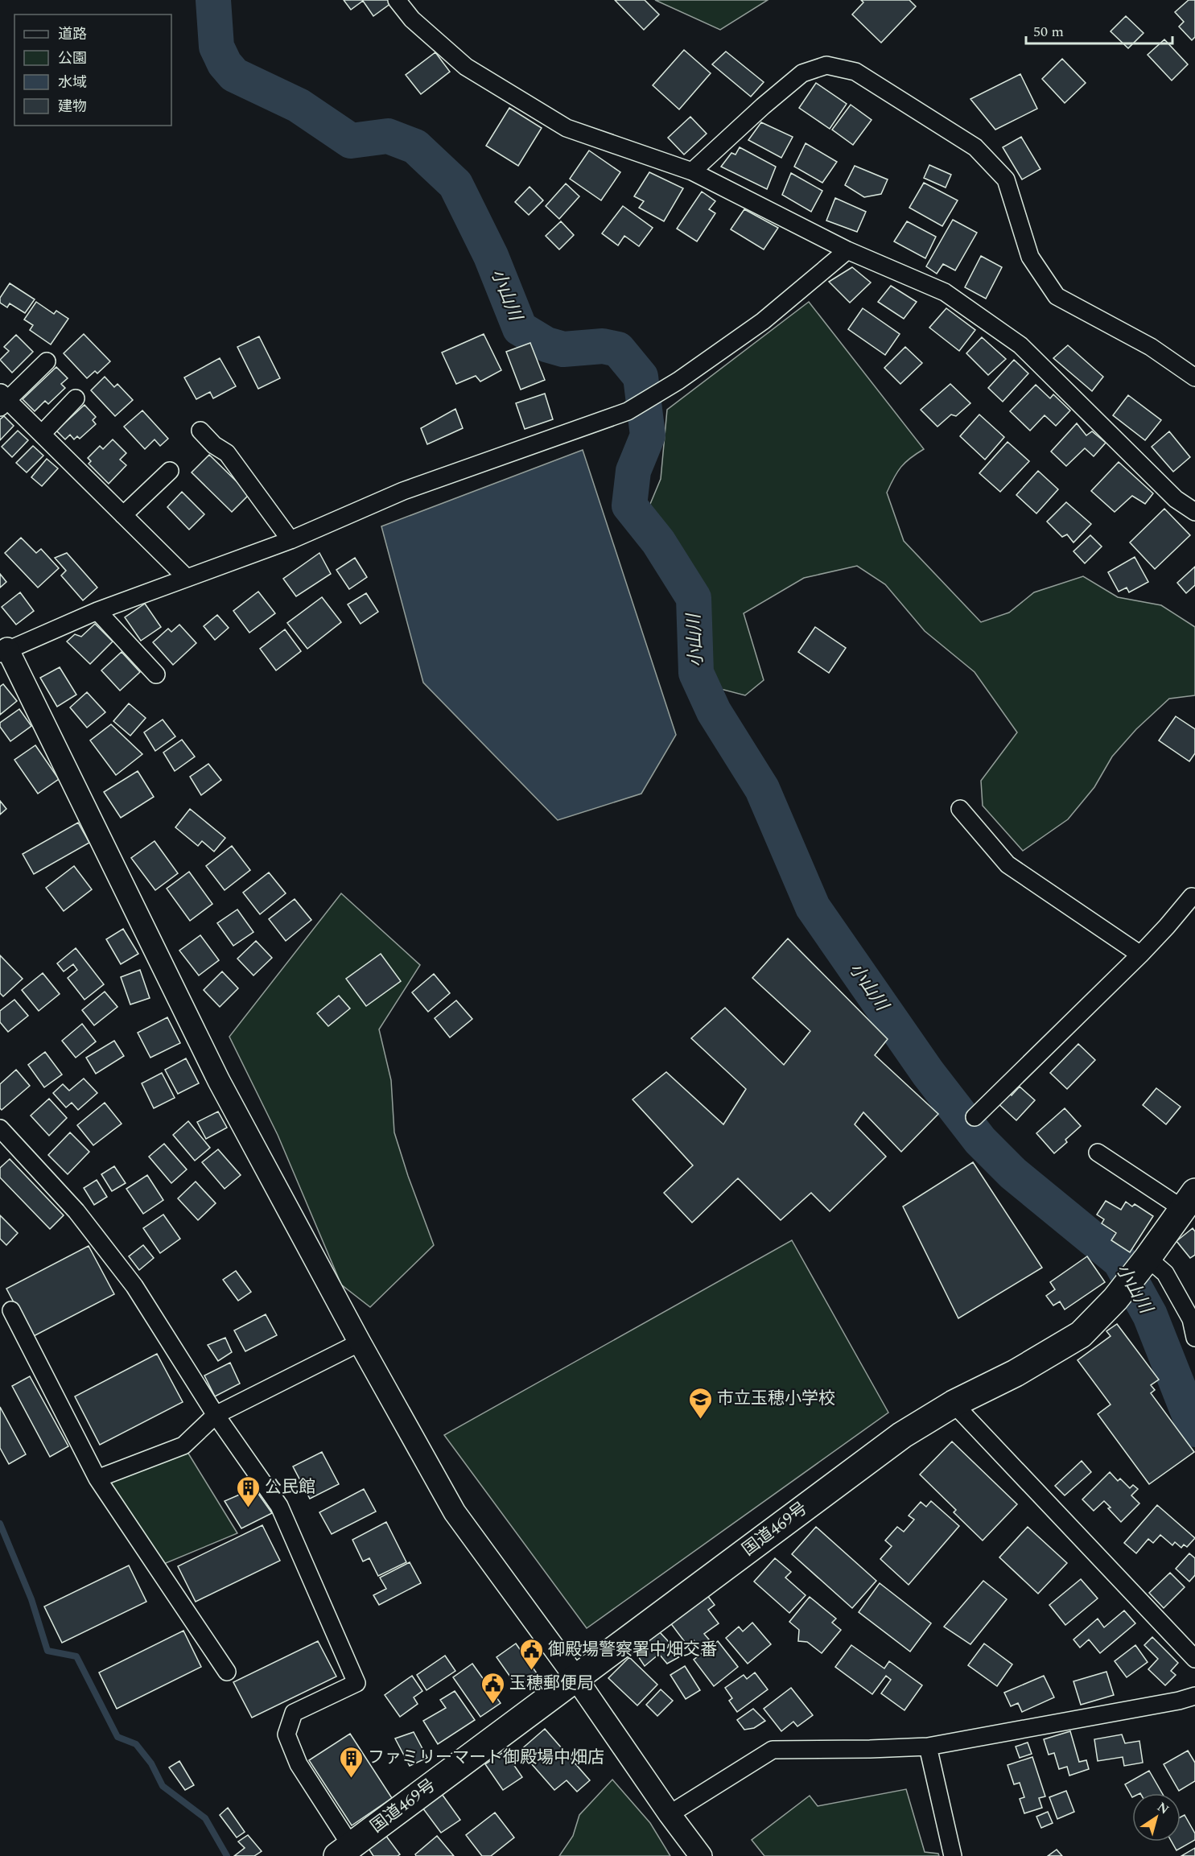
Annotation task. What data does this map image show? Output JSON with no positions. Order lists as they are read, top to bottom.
{
  "streets": {
    "highway": ["国道469号"]
  },
  "water": ["小山川"],
  "places": {
    "school or university": ["市立玉穂小学校"],
    "building": ["公民館", "ファミリーマート御殿場中畑店"],
    "public building": ["御殿場警察署中畑交番", "玉穂郵便局"]
  },
  "legend": [
    "道路",
    "公園",
    "水域",
    "建物"
  ],
  "scale_bar": "50 m",
  "north": "top right"
}
